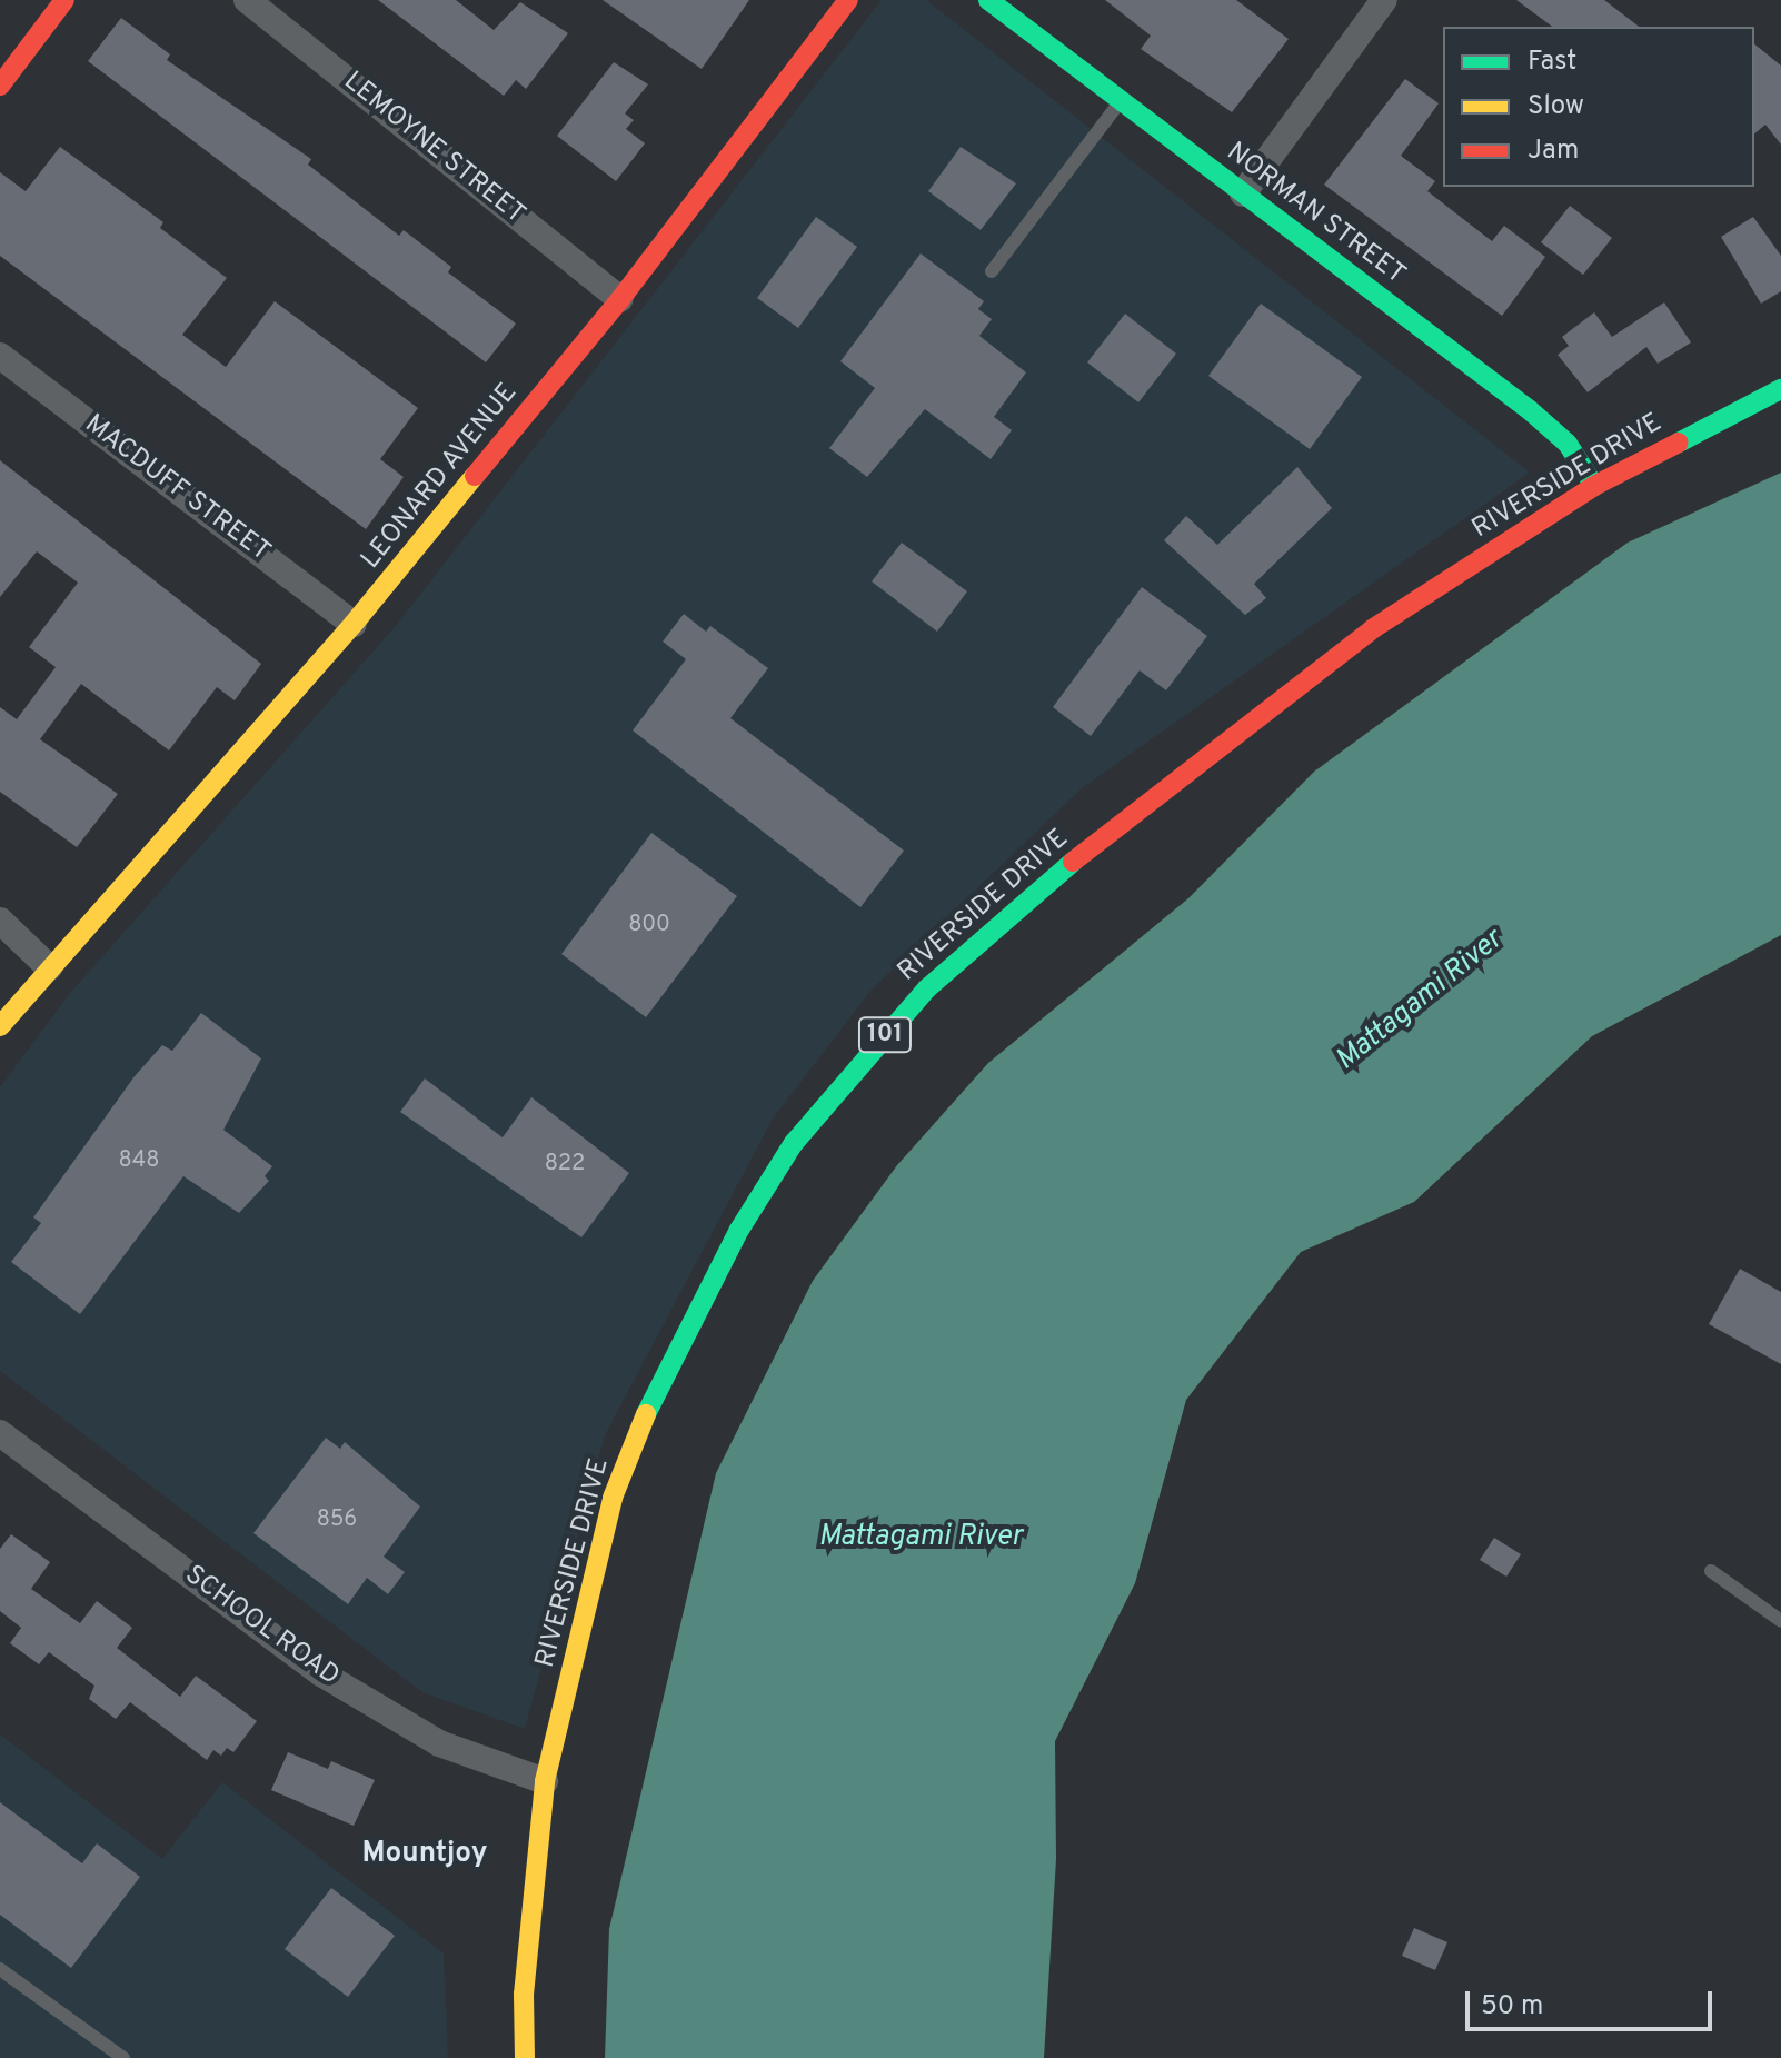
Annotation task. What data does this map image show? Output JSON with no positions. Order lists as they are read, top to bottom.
{
  "streets": {
    "street": [
      "LEMOYNE STREET",
      "NORMAN STREET",
      "LEONARD AVENUE",
      "RIVERSIDE DRIVE",
      "MACDUFF STREET",
      "101",
      "SCHOOL ROAD"
    ]
  },
  "crossings": [
    ["LEMOYNE STREET", "LEONARD AVENUE"],
    ["NORMAN STREET", "RIVERSIDE DRIVE"],
    ["LEONARD AVENUE", "MACDUFF STREET"],
    ["RIVERSIDE DRIVE", "SCHOOL ROAD"]
  ],
  "districts": ["Mountjoy"],
  "water": ["Mattagami River"],
  "house_numbers": [
    "800",
    "848",
    "822",
    "856"
  ],
  "legend": ["Fast", "Slow", "Jam"],
  "scale_bar": "50 m"
}
